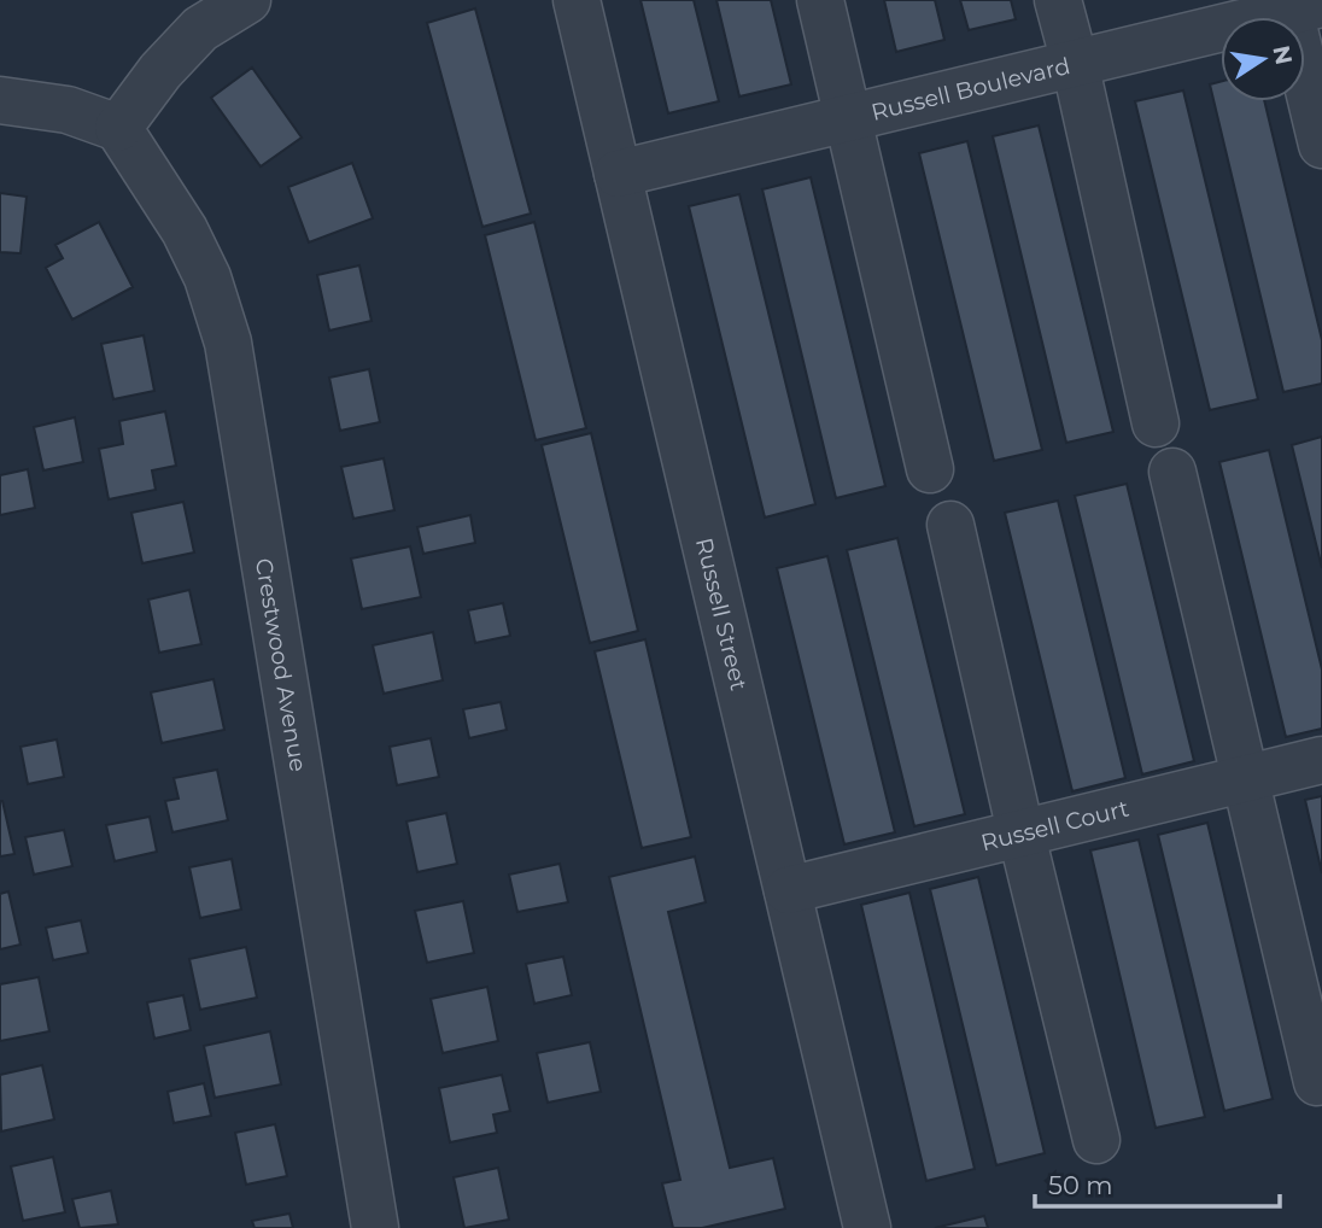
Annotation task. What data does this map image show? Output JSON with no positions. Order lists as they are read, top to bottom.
{
  "streets": {
    "street": [
      "Russell Boulevard",
      "Russell Street",
      "Crestwood Avenue",
      "Russell Court"
    ]
  },
  "crossings": [
    ["Russell Boulevard", "Russell Street"],
    ["Russell Street", "Russell Court"]
  ],
  "scale_bar": "50 m",
  "north": "right"
}
